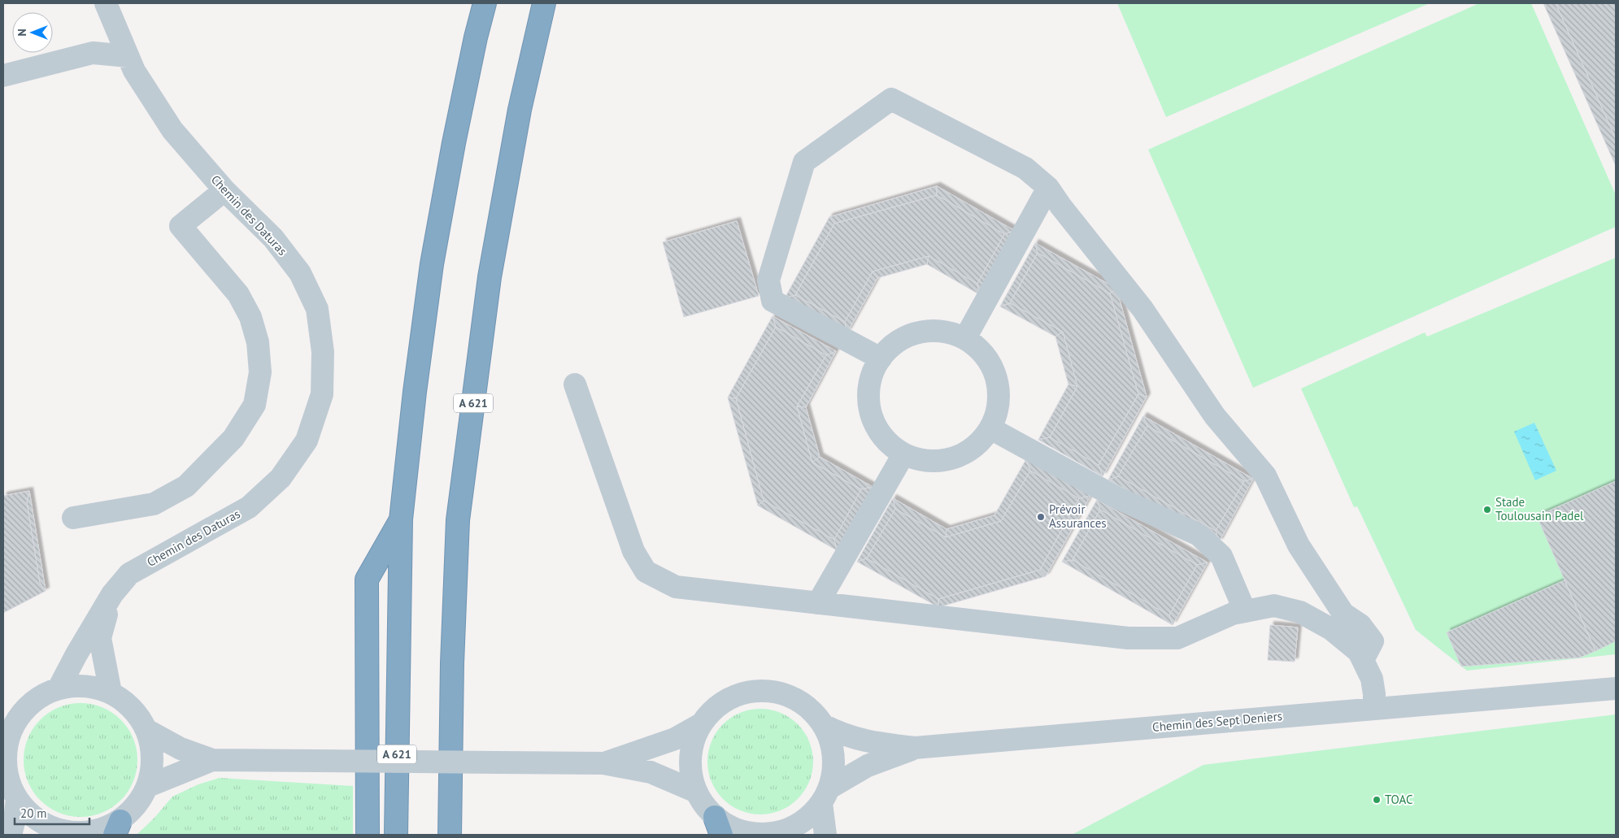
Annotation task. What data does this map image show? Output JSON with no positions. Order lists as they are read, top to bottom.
{
  "streets": {
    "highway": ["A 621"],
    "street": ["Chemin des Daturas", "Chemin des Sept Deniers"]
  },
  "places": ["Stade Toulousain Padel", "Prévoir Assurances", "TOAC"],
  "scale_bar": "20 m",
  "north": "left"
}
